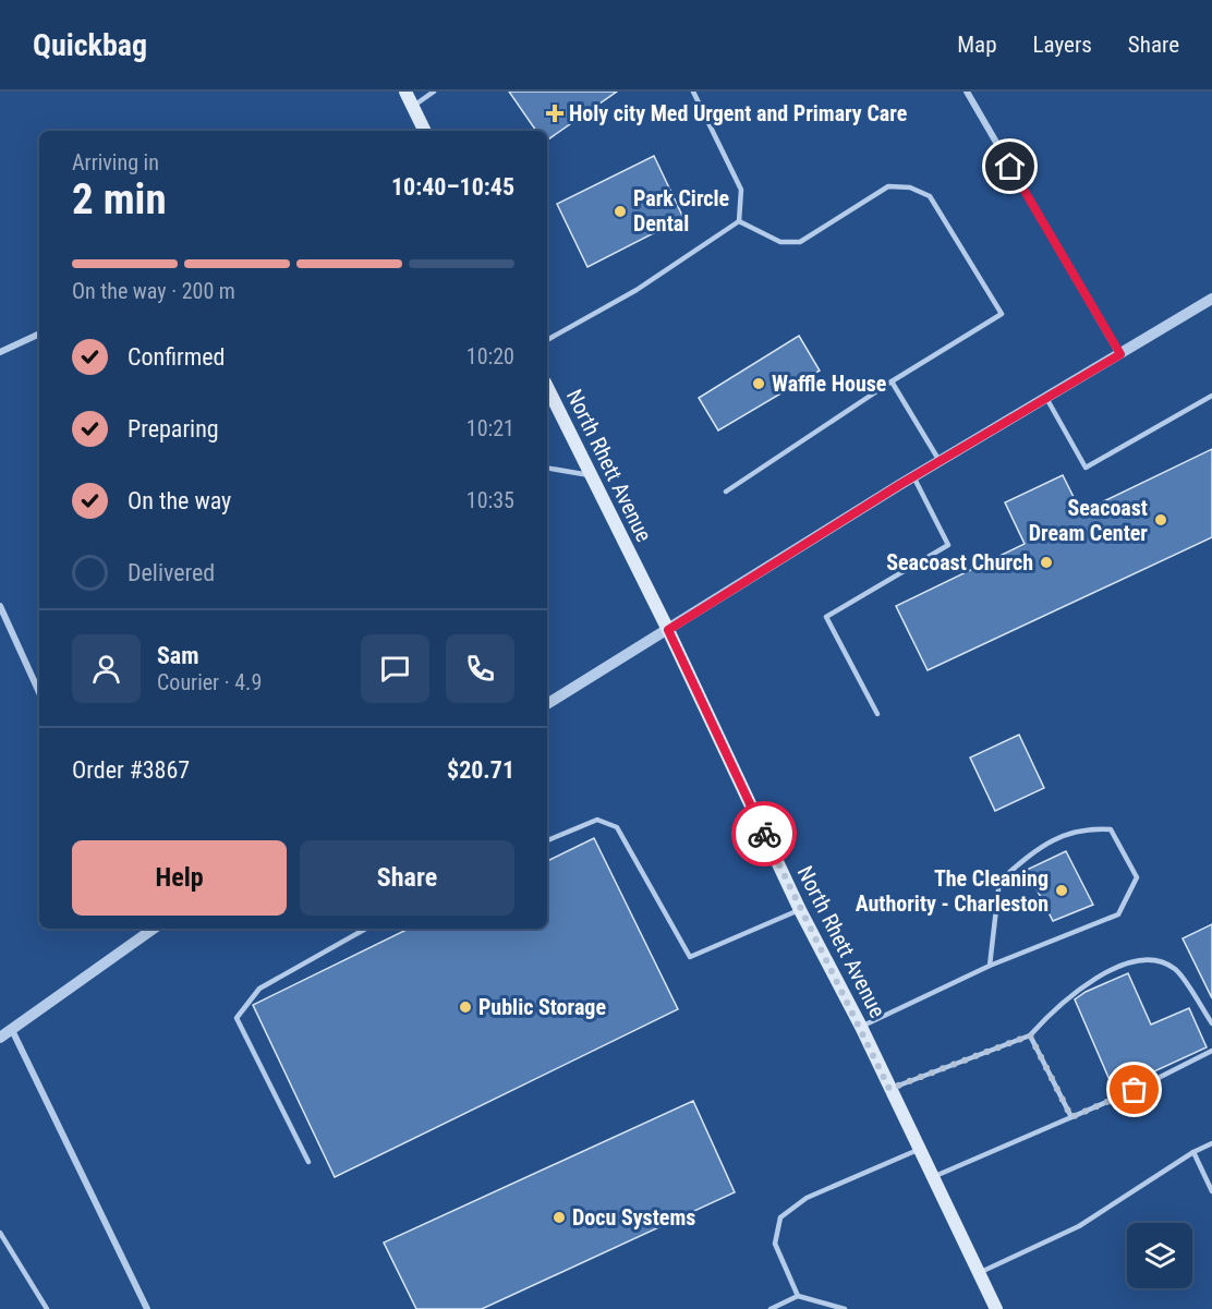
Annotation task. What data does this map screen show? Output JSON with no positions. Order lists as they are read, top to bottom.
{
  "streets": {
    "main road": ["North Rhett Avenue"]
  },
  "places": {
    "health": ["Holy city Med Urgent and Primary Care"],
    "other": [
      "Park Circle Dental",
      "Waffle House",
      "Seacoast Dream Center",
      "Seacoast Church",
      "The Cleaning Authority - Charleston",
      "Public Storage",
      "Docu Systems"
    ]
  },
  "page": {
    "header": "Quickbag",
    "nav": ["Map", "Layers", "Share"],
    "heading": ["2 min", "Arriving in", "10:40–10:45"],
    "panel": [
      "Sam",
      "Courier · 4.9",
      "Order #3867",
      "$20.71"
    ],
    "bar": "On the way · 200 m",
    "list": [
      ["Confirmed", "10:20"],
      ["Preparing", "10:21"],
      ["On the way", "10:35"],
      "Delivered"
    ],
    "buttons": ["Help", "Share"]
  }
}
